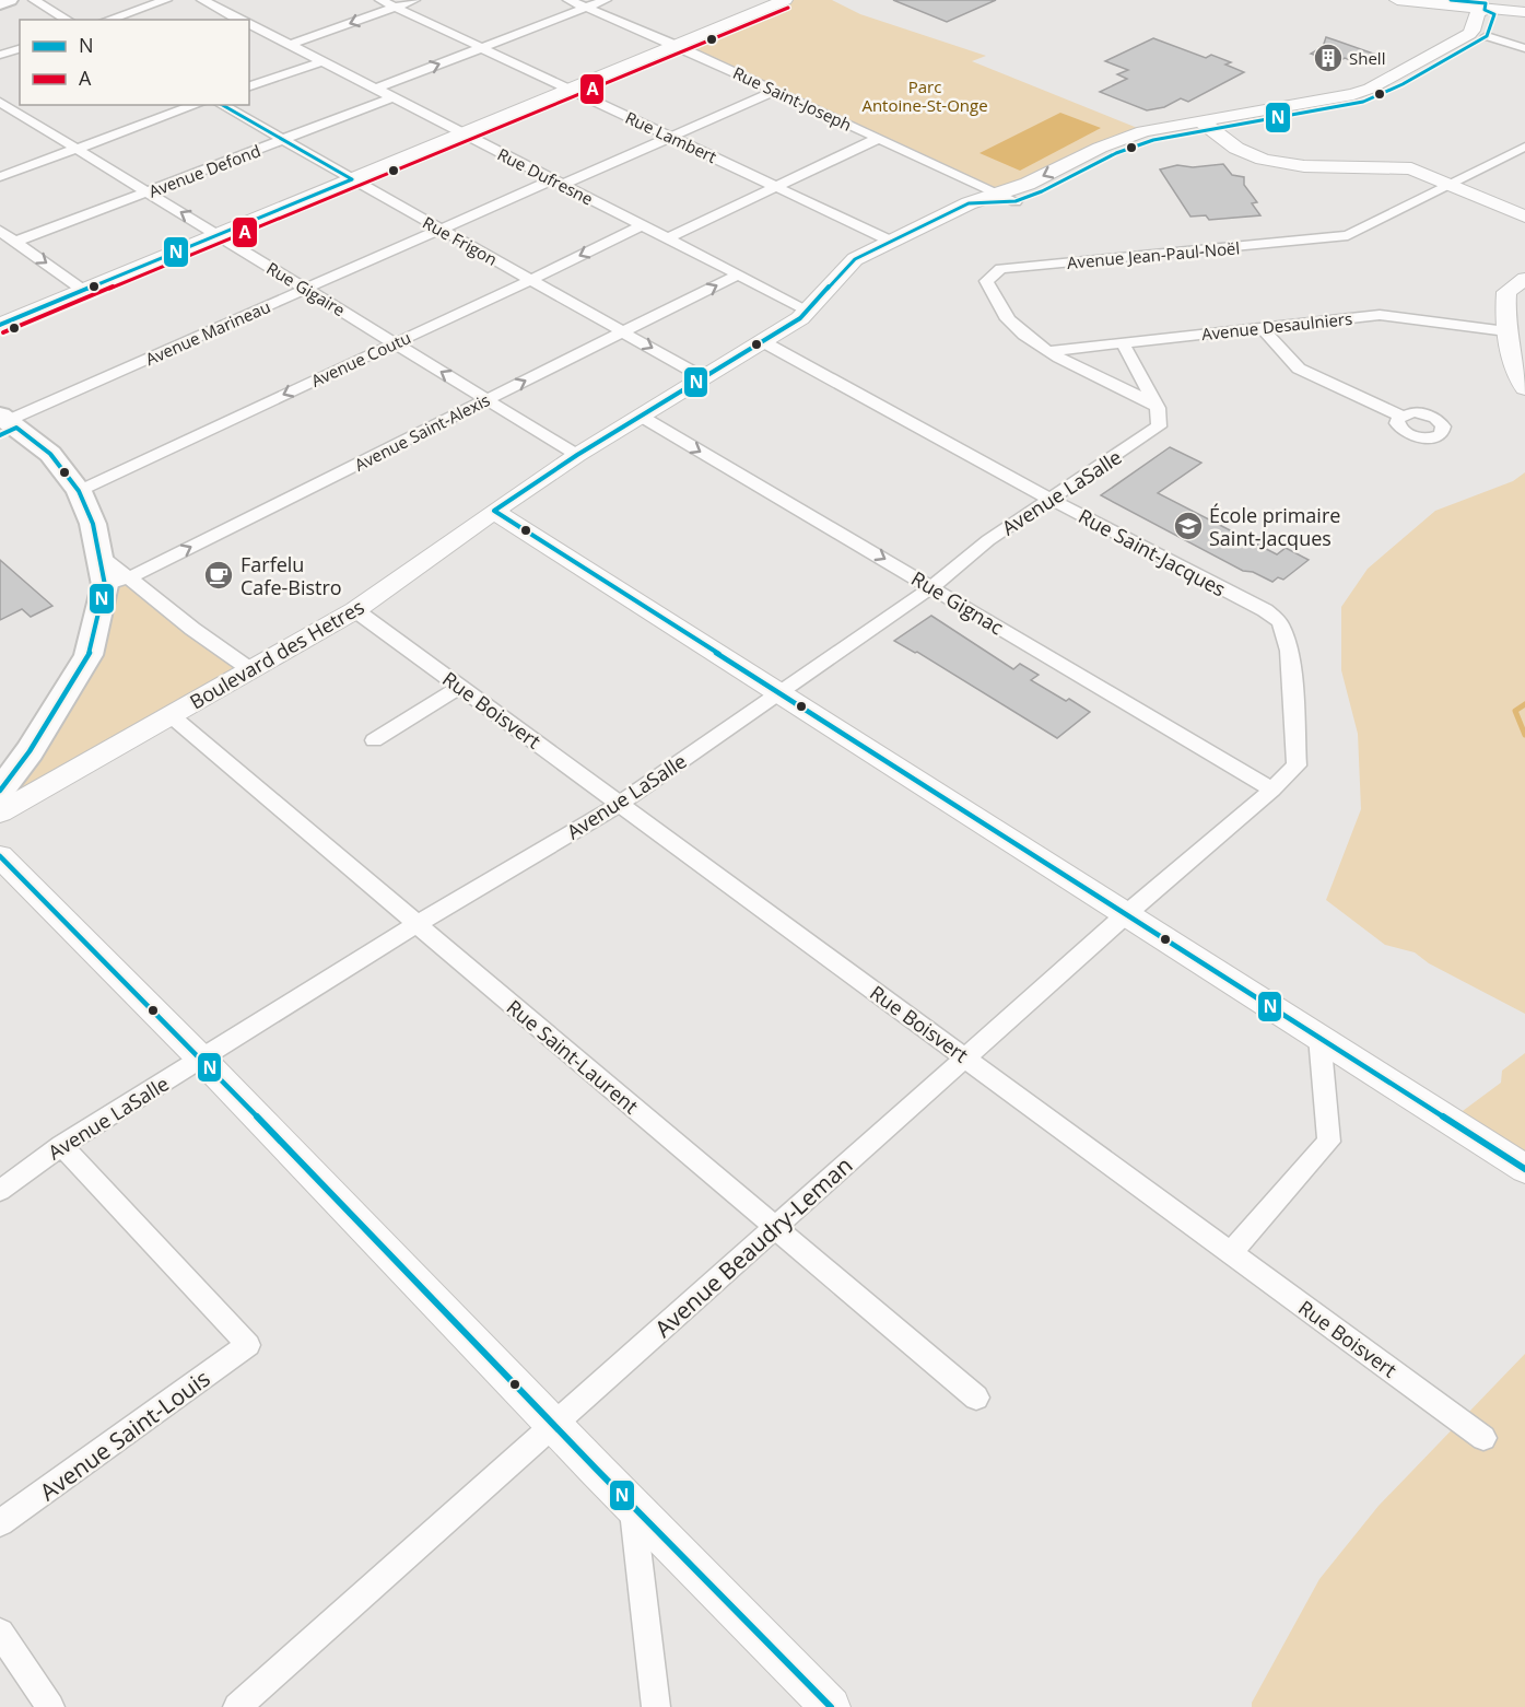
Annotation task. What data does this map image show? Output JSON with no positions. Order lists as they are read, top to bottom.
{
  "streets": {
    "street": [
      "Rue Saint-Joseph",
      "Rue Lambert",
      "Avenue Defond",
      "Rue Dufresne",
      "Rue Frigon",
      "Avenue Jean-Paul-Noël",
      "Rue Gigaire",
      "Avenue Desaulniers",
      "Avenue Marineau",
      "Avenue Coutu",
      "Avenue Saint-Alexis",
      "Avenue LaSalle",
      "Rue Saint-Jacques",
      "Rue Gignac",
      "Boulevard des Hetres",
      "Rue Boisvert",
      "Rue Saint-Laurent",
      "Avenue Beaudry-Leman",
      "Avenue Saint-Louis"
    ]
  },
  "crossings": [
    ["Rue Saint-Joseph", "Avenue Marineau"],
    ["Rue Saint-Joseph", "Boulevard des Hetres"],
    ["Rue Lambert", "Avenue Marineau"],
    ["Rue Lambert", "Boulevard des Hetres"],
    ["Avenue Defond", "Rue Dufresne"],
    ["Avenue Defond", "Rue Frigon"],
    ["Avenue Defond", "Rue Gigaire"],
    ["Rue Dufresne", "Avenue Marineau"],
    ["Rue Dufresne", "Avenue Coutu"],
    ["Rue Dufresne", "Avenue Saint-Alexis"],
    ["Rue Dufresne", "Boulevard des Hetres"],
    ["Rue Frigon", "Avenue Marineau"],
    ["Rue Frigon", "Avenue Coutu"],
    ["Rue Frigon", "Avenue Saint-Alexis"],
    ["Rue Frigon", "Boulevard des Hetres"],
    ["Avenue Jean-Paul-Noël", "Avenue Desaulniers"],
    ["Avenue Jean-Paul-Noël", "Avenue LaSalle"],
    ["Rue Gigaire", "Avenue Marineau"],
    ["Rue Gigaire", "Avenue Coutu"],
    ["Rue Gigaire", "Avenue Saint-Alexis"],
    ["Rue Gigaire", "Boulevard des Hetres"],
    ["Avenue LaSalle", "Rue Saint-Jacques"],
    ["Avenue LaSalle", "Rue Gignac"],
    ["Avenue LaSalle", "Rue Boisvert"],
    ["Avenue LaSalle", "Rue Saint-Laurent"],
    ["Avenue LaSalle", "Avenue Saint-Louis"],
    ["Rue Saint-Jacques", "Rue Gignac"],
    ["Rue Saint-Jacques", "Boulevard des Hetres"],
    ["Rue Saint-Jacques", "Avenue Beaudry-Leman"],
    ["Rue Gignac", "Boulevard des Hetres"],
    ["Rue Gignac", "Avenue Beaudry-Leman"],
    ["Boulevard des Hetres", "Rue Boisvert"],
    ["Boulevard des Hetres", "Rue Saint-Laurent"],
    ["Rue Boisvert", "Avenue Beaudry-Leman"],
    ["Rue Saint-Laurent", "Avenue Beaudry-Leman"]
  ],
  "one_way": ["Avenue Saint-Alexis"],
  "parks": ["Parc Antoine-St-Onge"],
  "places": {
    "building": ["Shell"],
    "school or university": ["École primaire Saint-Jacques"],
    "cafe": ["Farfelu Cafe-Bistro"]
  },
  "lines": ["transit line N", "transit line A"],
  "legend": ["N", "A"]
}
